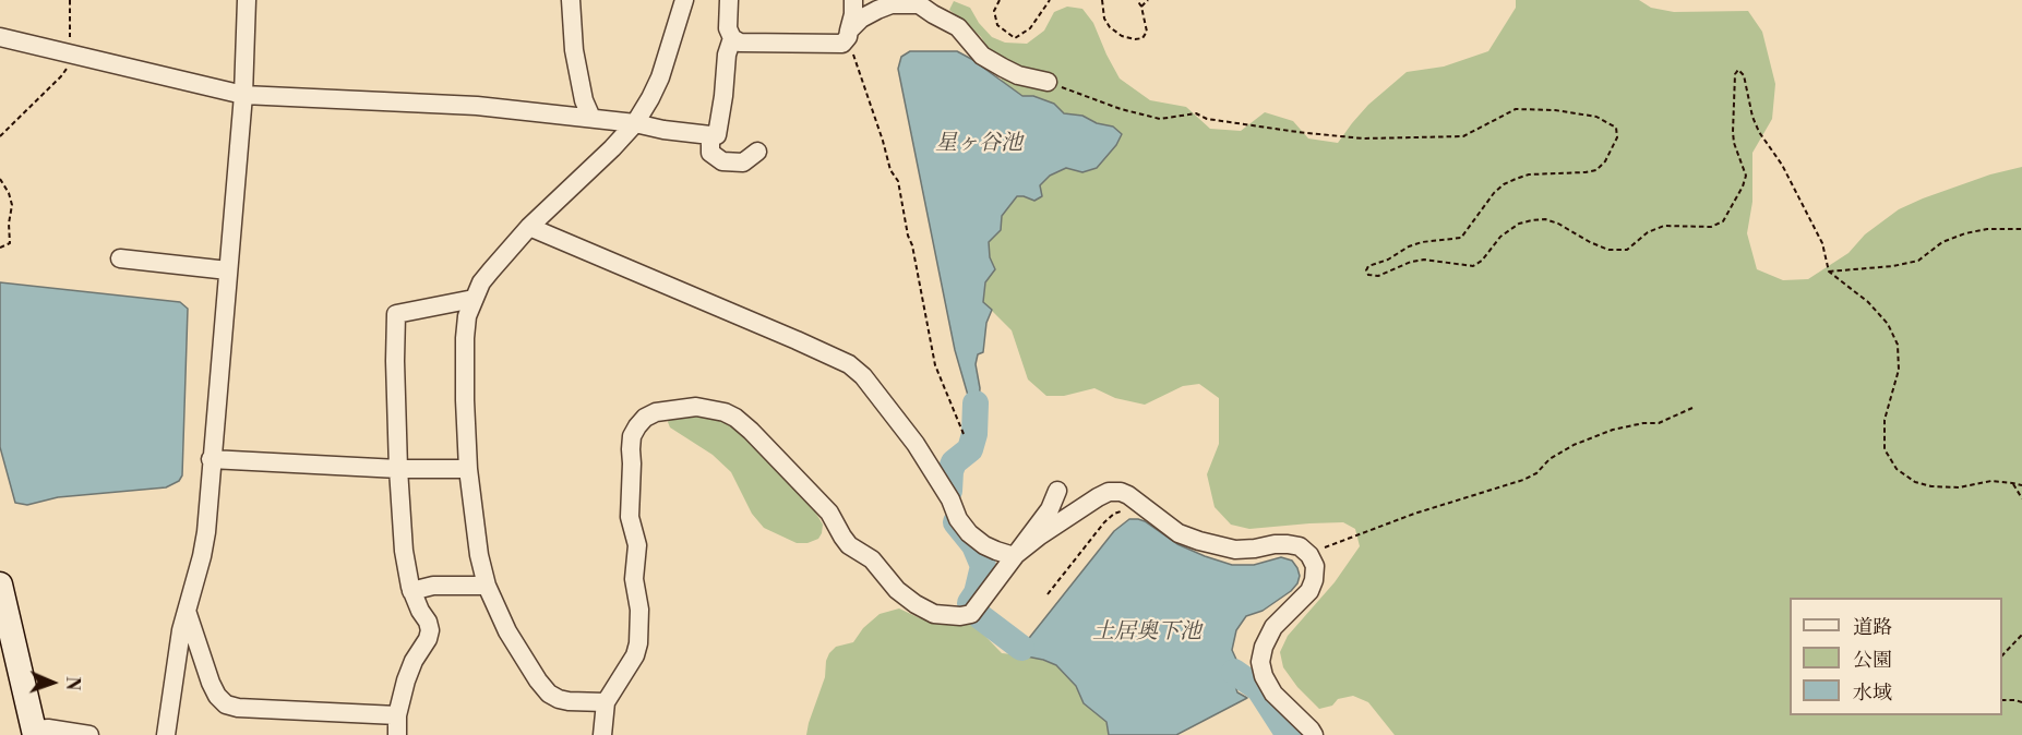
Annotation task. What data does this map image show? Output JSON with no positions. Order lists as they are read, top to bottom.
{
  "water": ["星ヶ谷池", "土居奥下池"],
  "legend": ["道路", "公園", "水域"],
  "north": "right"
}
